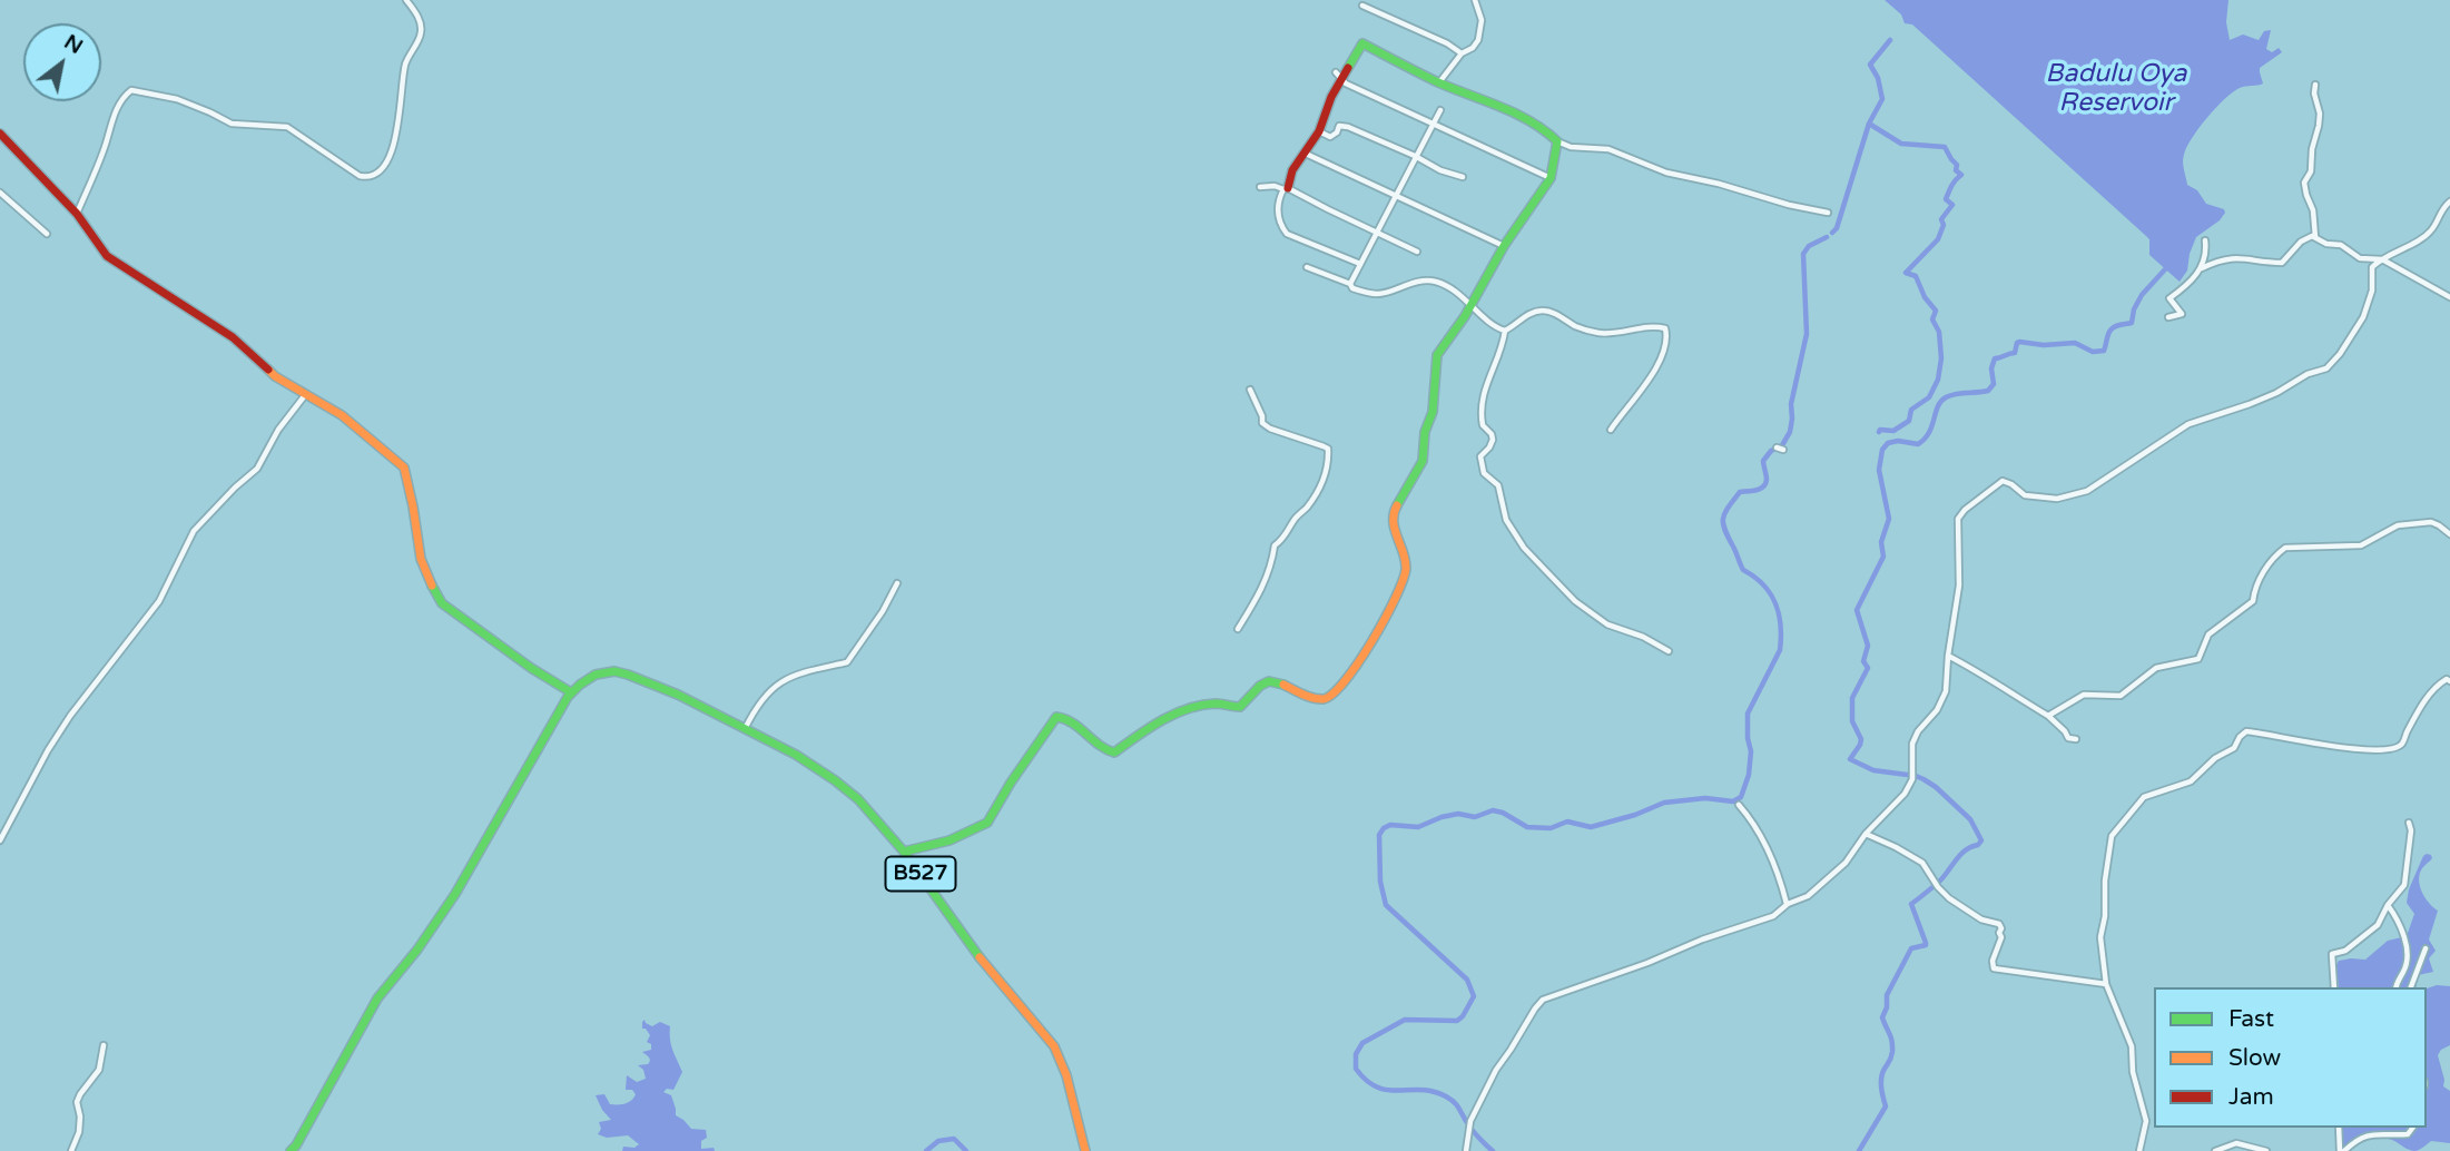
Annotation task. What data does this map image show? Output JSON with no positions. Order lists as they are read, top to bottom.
{
  "streets": {
    "street": ["B527"]
  },
  "water": ["Badulu Oya Reservoir"],
  "legend": ["Fast", "Slow", "Jam"],
  "north": "top right"
}
